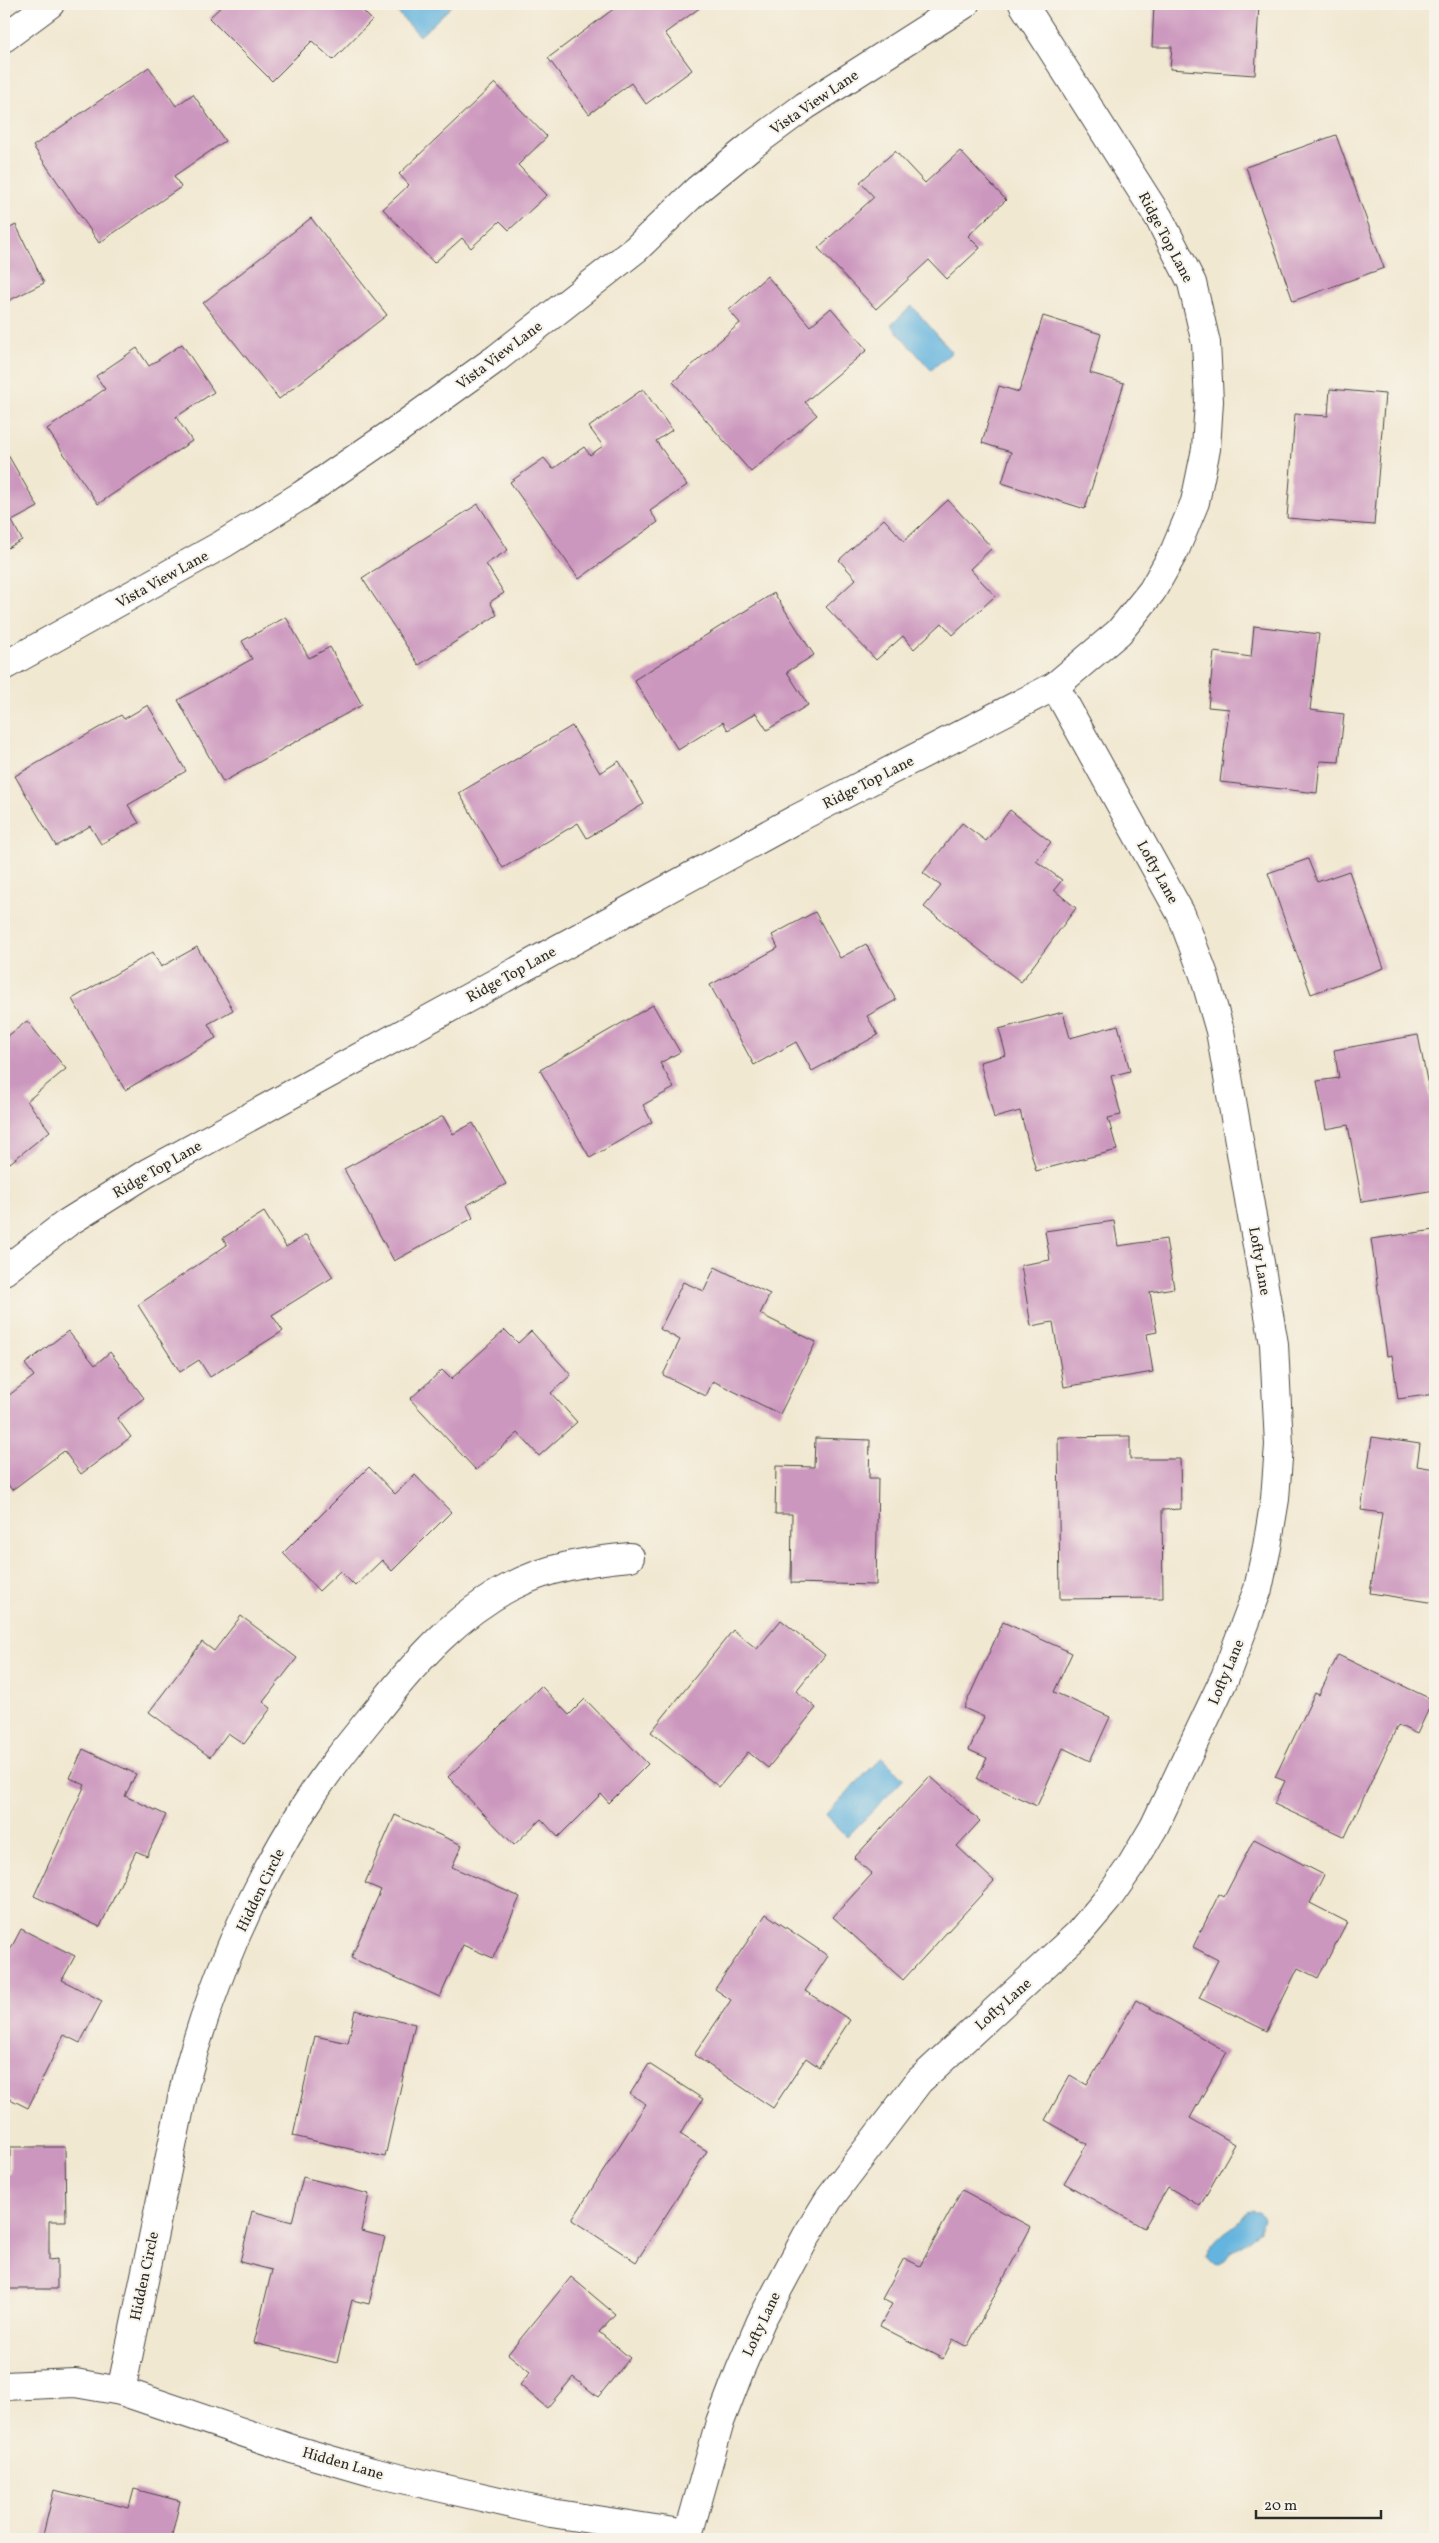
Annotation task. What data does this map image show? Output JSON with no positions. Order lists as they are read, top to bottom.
{
  "streets": {
    "street": [
      "Vista View Lane",
      "Ridge Top Lane",
      "Lofty Lane",
      "Hidden Circle",
      "Hidden Lane"
    ]
  },
  "crossings": [
    ["Ridge Top Lane", "Lofty Lane"],
    ["Lofty Lane", "Hidden Lane"],
    ["Hidden Circle", "Hidden Lane"]
  ],
  "scale_bar": "20 m"
}
